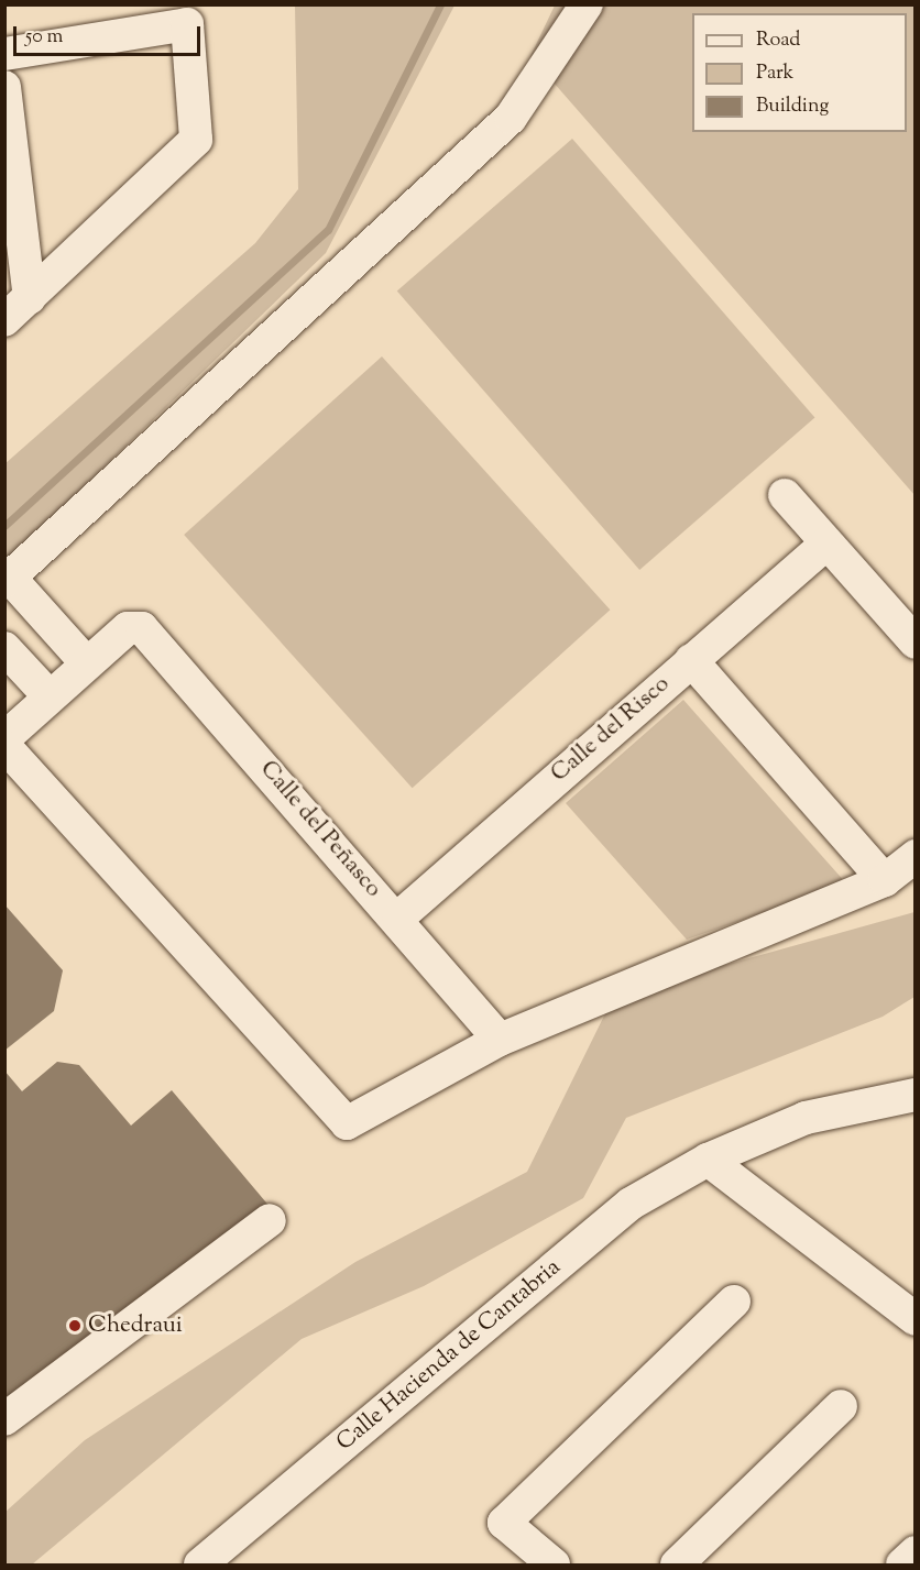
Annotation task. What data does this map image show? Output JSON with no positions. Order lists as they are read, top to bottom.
{
  "streets": {
    "street": ["Calle del Risco", "Calle del Peñasco", "Calle Hacienda de Cantabria"]
  },
  "crossings": [
    ["Calle del Risco", "Calle del Peñasco"]
  ],
  "places": ["Chedraui"],
  "legend": ["Road", "Park", "Building"],
  "scale_bar": "50 m"
}
